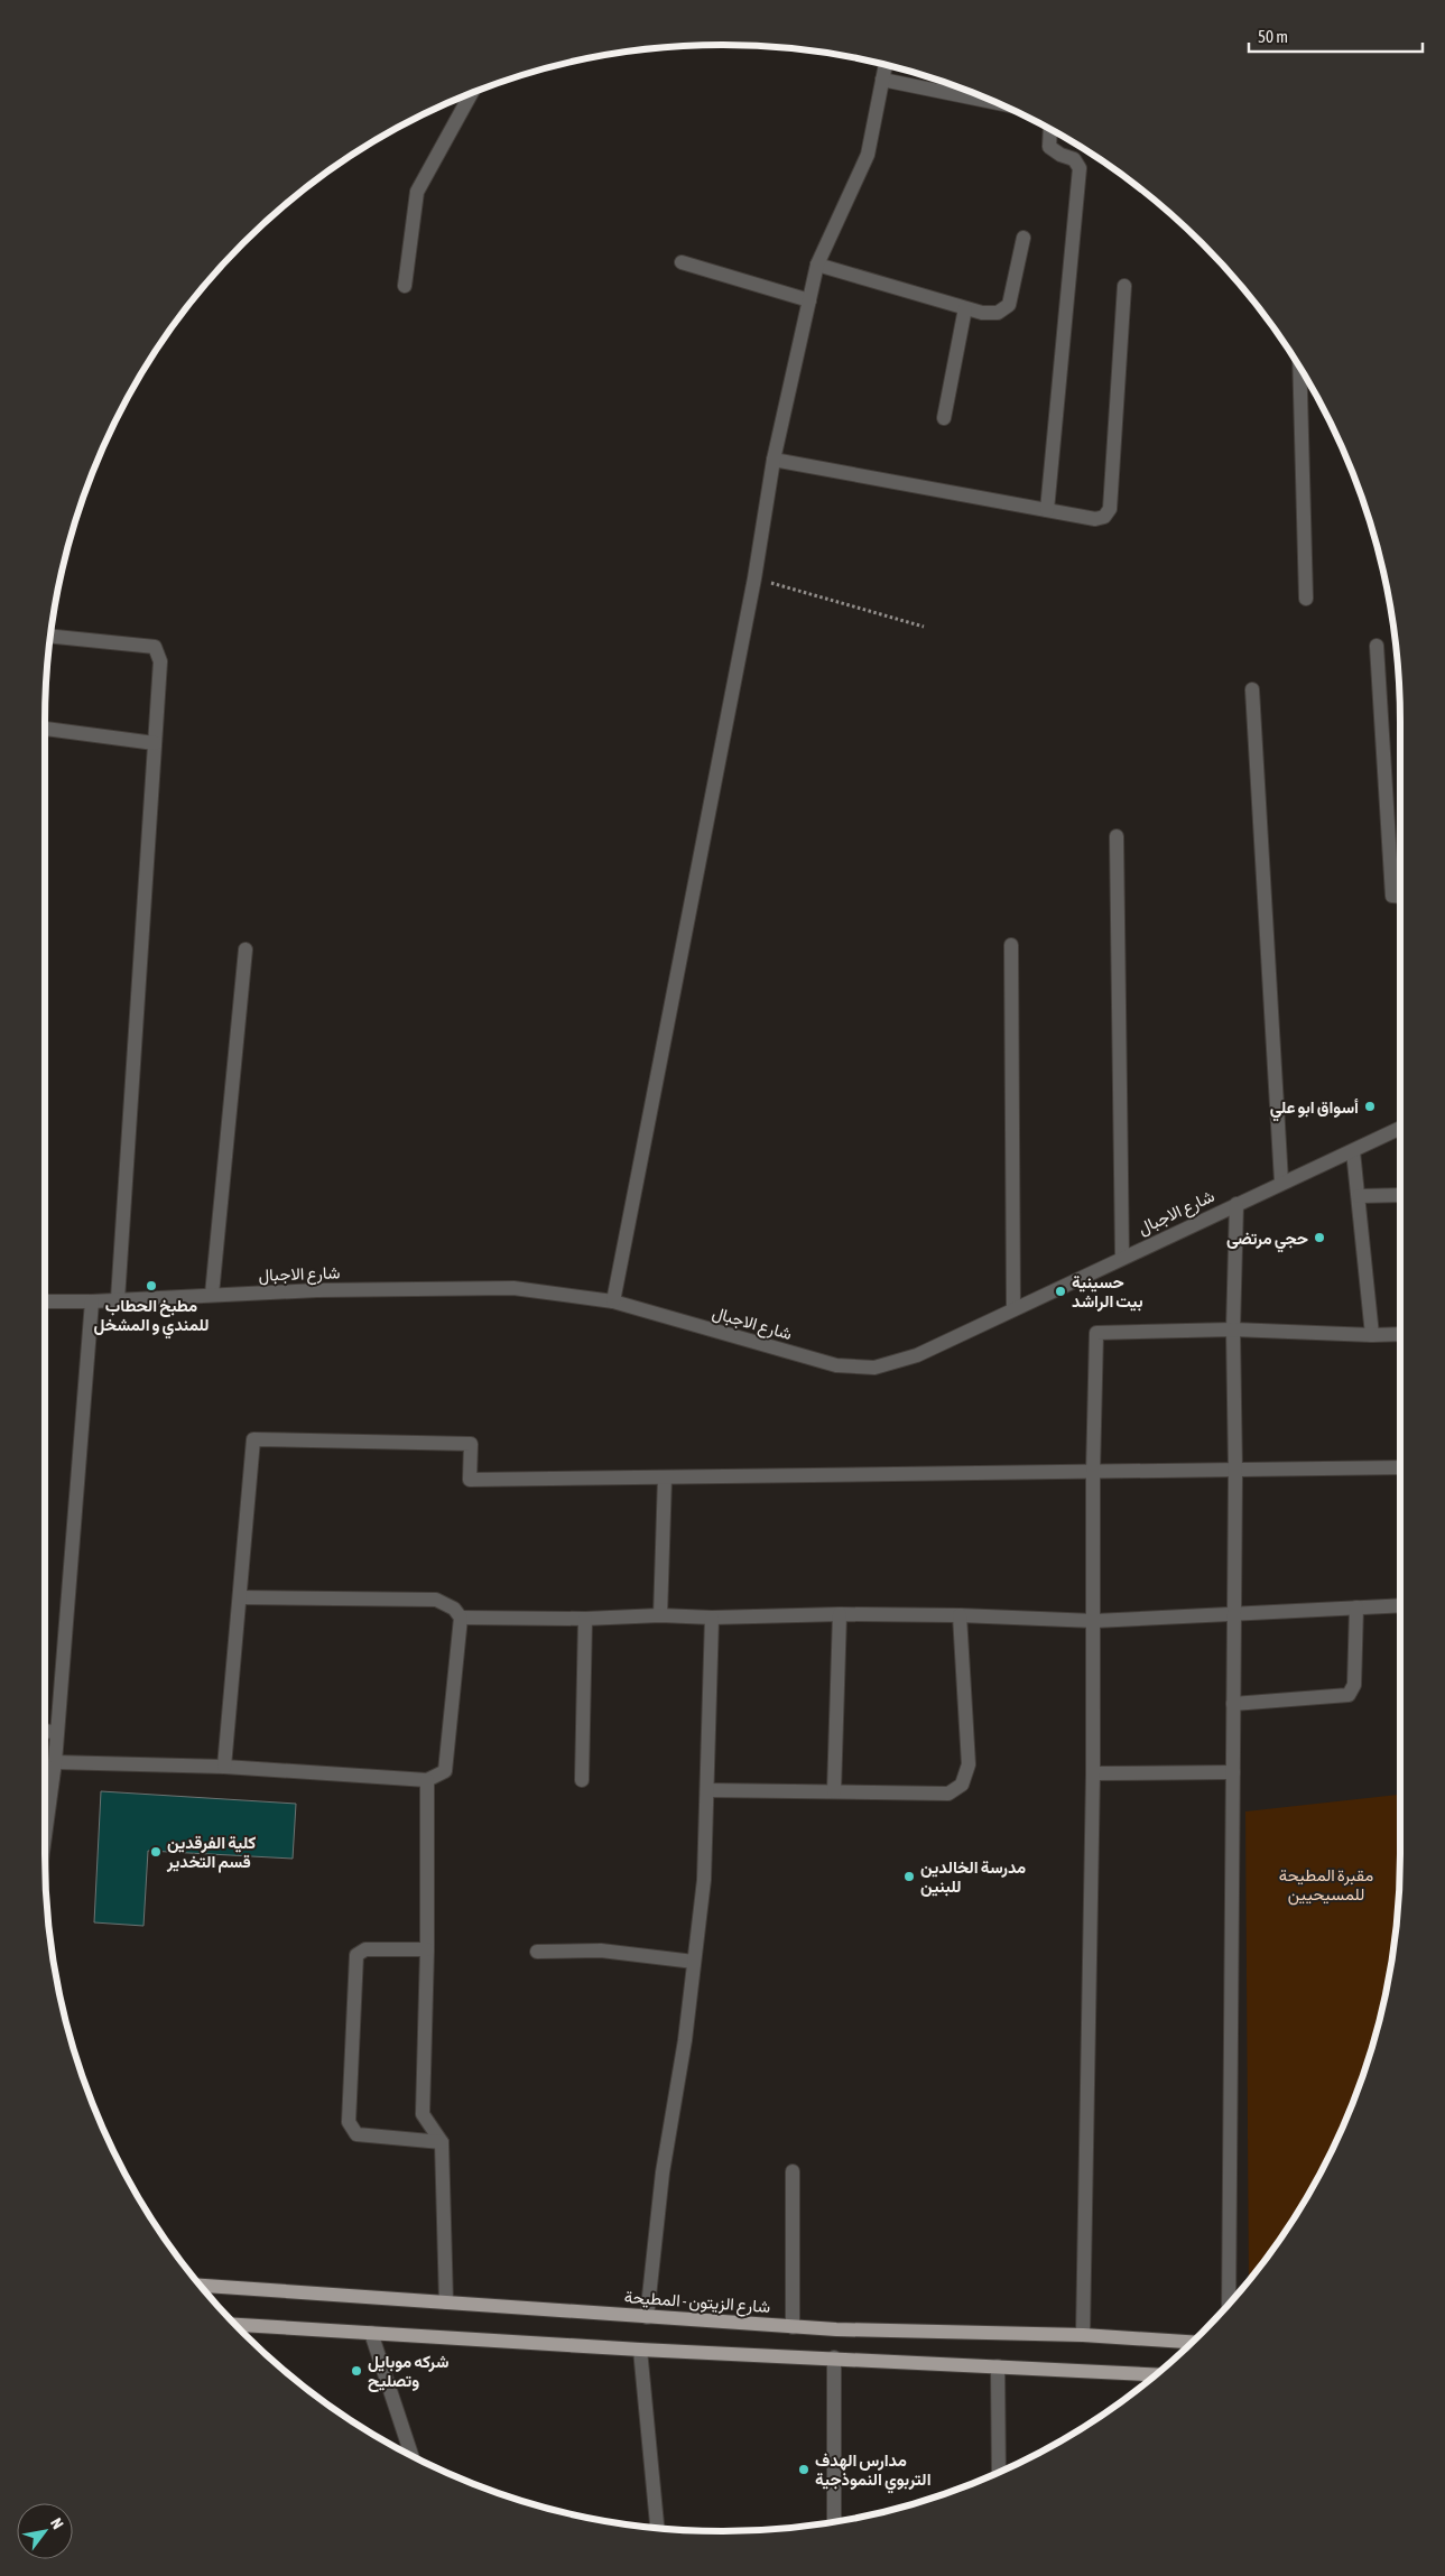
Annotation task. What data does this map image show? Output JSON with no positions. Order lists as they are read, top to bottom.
{
  "streets": {
    "main road": ["شارع الزيتون - المطيحة"],
    "street": ["شارع الاجبال"]
  },
  "parks": ["مقبرة المطيحة للمسيحيين"],
  "places": [
    "أسواق ابو علي",
    "حجي مرتضى",
    "مطبخ الحطاب للمندي و المشخل",
    "حسينية بيت الراشد",
    "كلية الفرقدين قسم التخدير",
    "مدرسة الخالدين للبنين",
    "شركه موبايل وتصليح",
    "مدارس الهدف التربوي النموذجية"
  ],
  "scale_bar": "50 m",
  "north": "top right"
}
